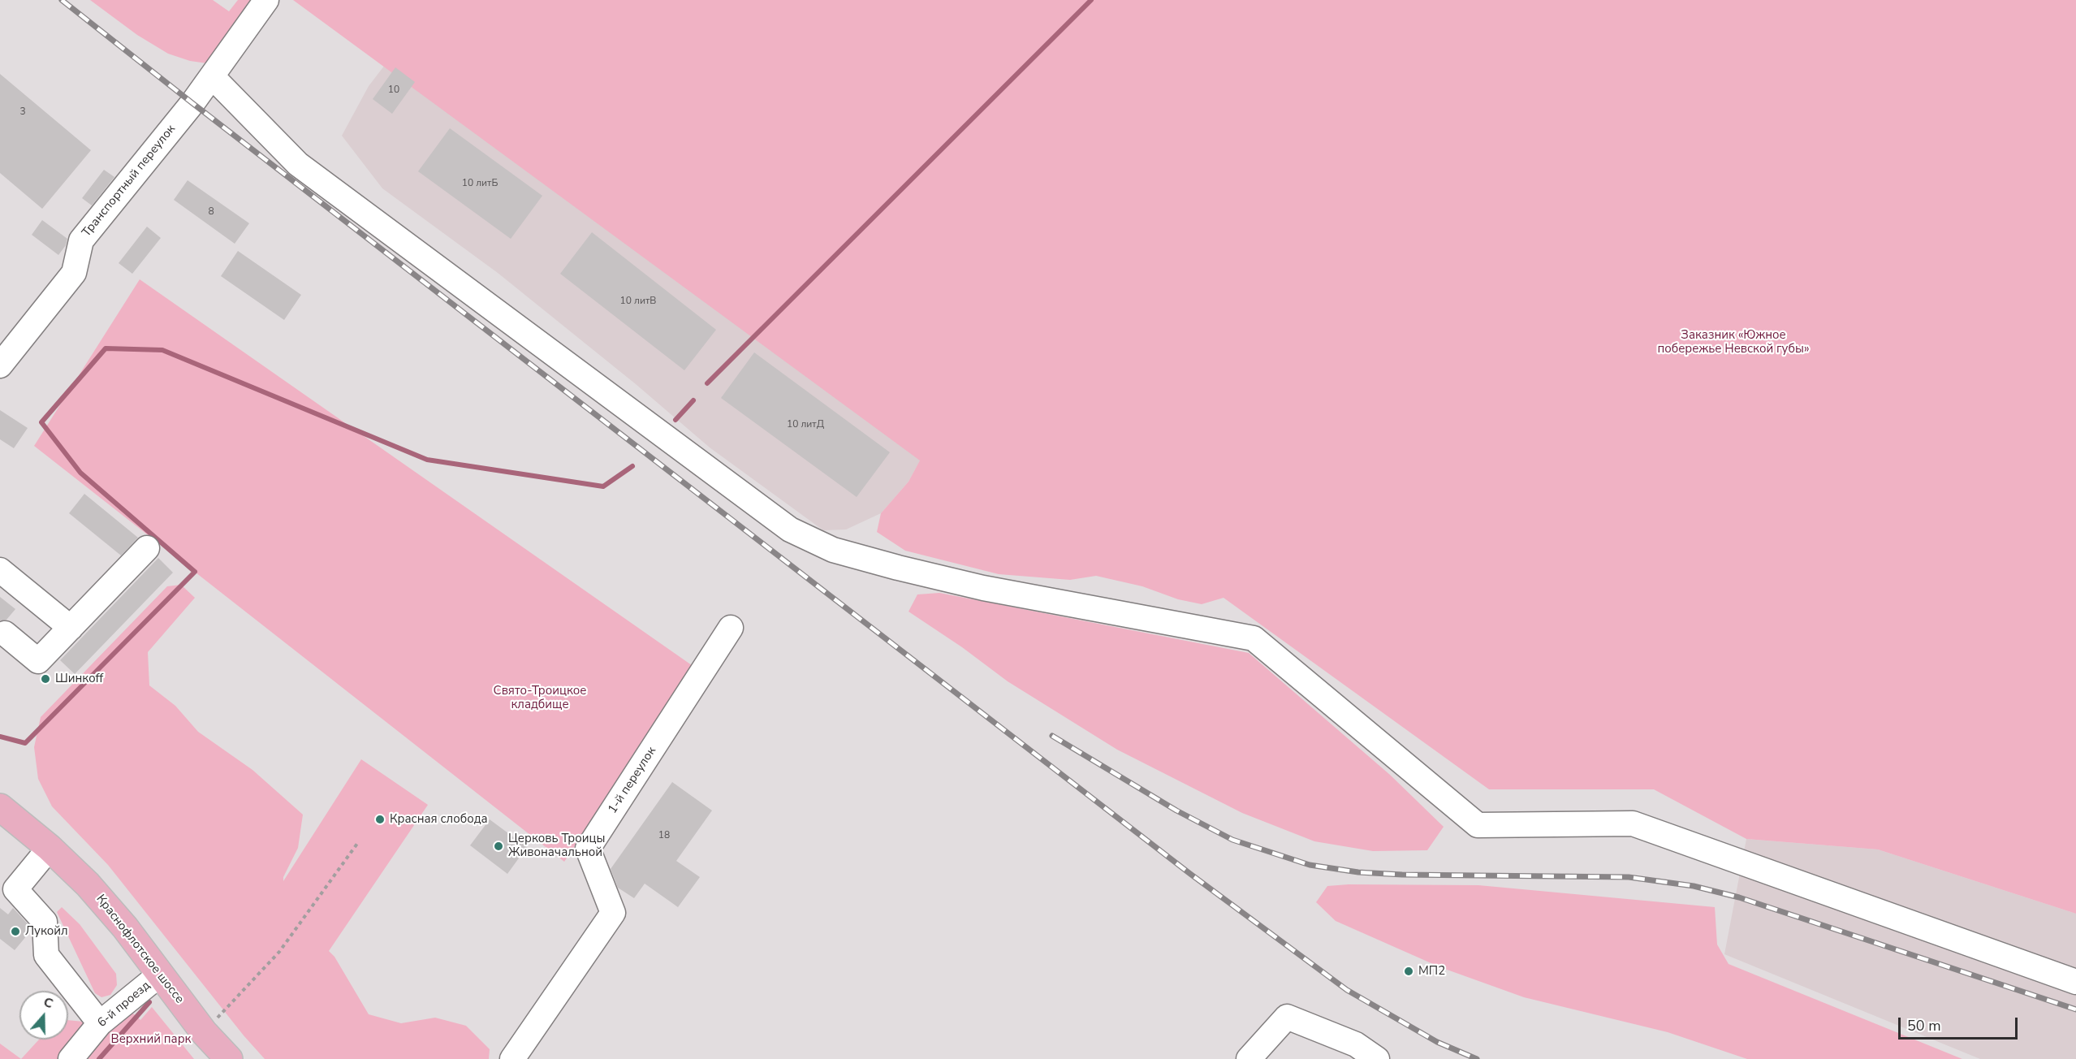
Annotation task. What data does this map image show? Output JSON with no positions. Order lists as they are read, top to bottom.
{
  "streets": {
    "main road": ["Краснофлотское шоссе"],
    "street": ["Транспортный переулок", "1-й переулок", "6-й проезд"]
  },
  "crossings": [
    ["Краснофлотское шоссе", "6-й проезд"]
  ],
  "parks": ["Заказник «Южное побережье Невской губы»", "Свято-Троицкое кладбище", "Верхний парк"],
  "places": [
    "Шинкoff",
    "Красная слобода",
    "Церковь Троицы Живоначальной",
    "Лукойл",
    "МП2"
  ],
  "house_numbers": [
    "10",
    "3",
    "10 литБ",
    "8",
    "10 литВ",
    "10 литД",
    "18"
  ],
  "scale_bar": "50 m",
  "north": "top"
}
